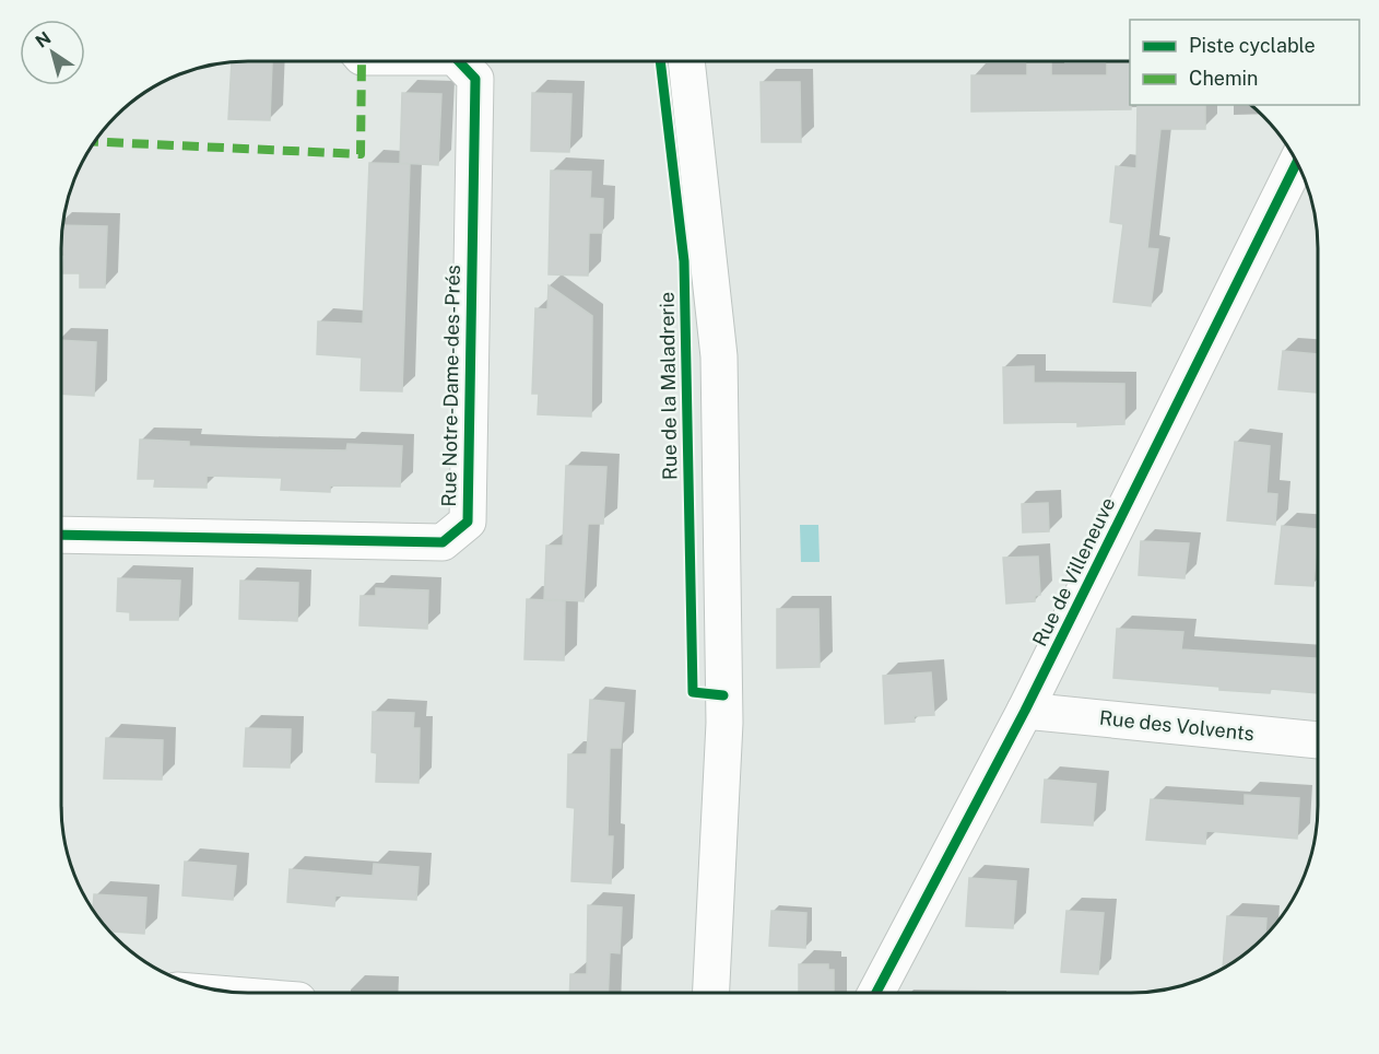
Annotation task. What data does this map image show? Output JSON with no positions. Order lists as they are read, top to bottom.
{
  "streets": {
    "street": ["Rue Notre-Dame-des-Prés", "Rue de Villeneuve", "Rue des Volvents"],
    "cycle path": ["Rue de la Maladrerie"]
  },
  "crossings": [
    ["Rue de Villeneuve", "Rue des Volvents"]
  ],
  "legend": ["Piste cyclable", "Chemin"],
  "north": "top left"
}
